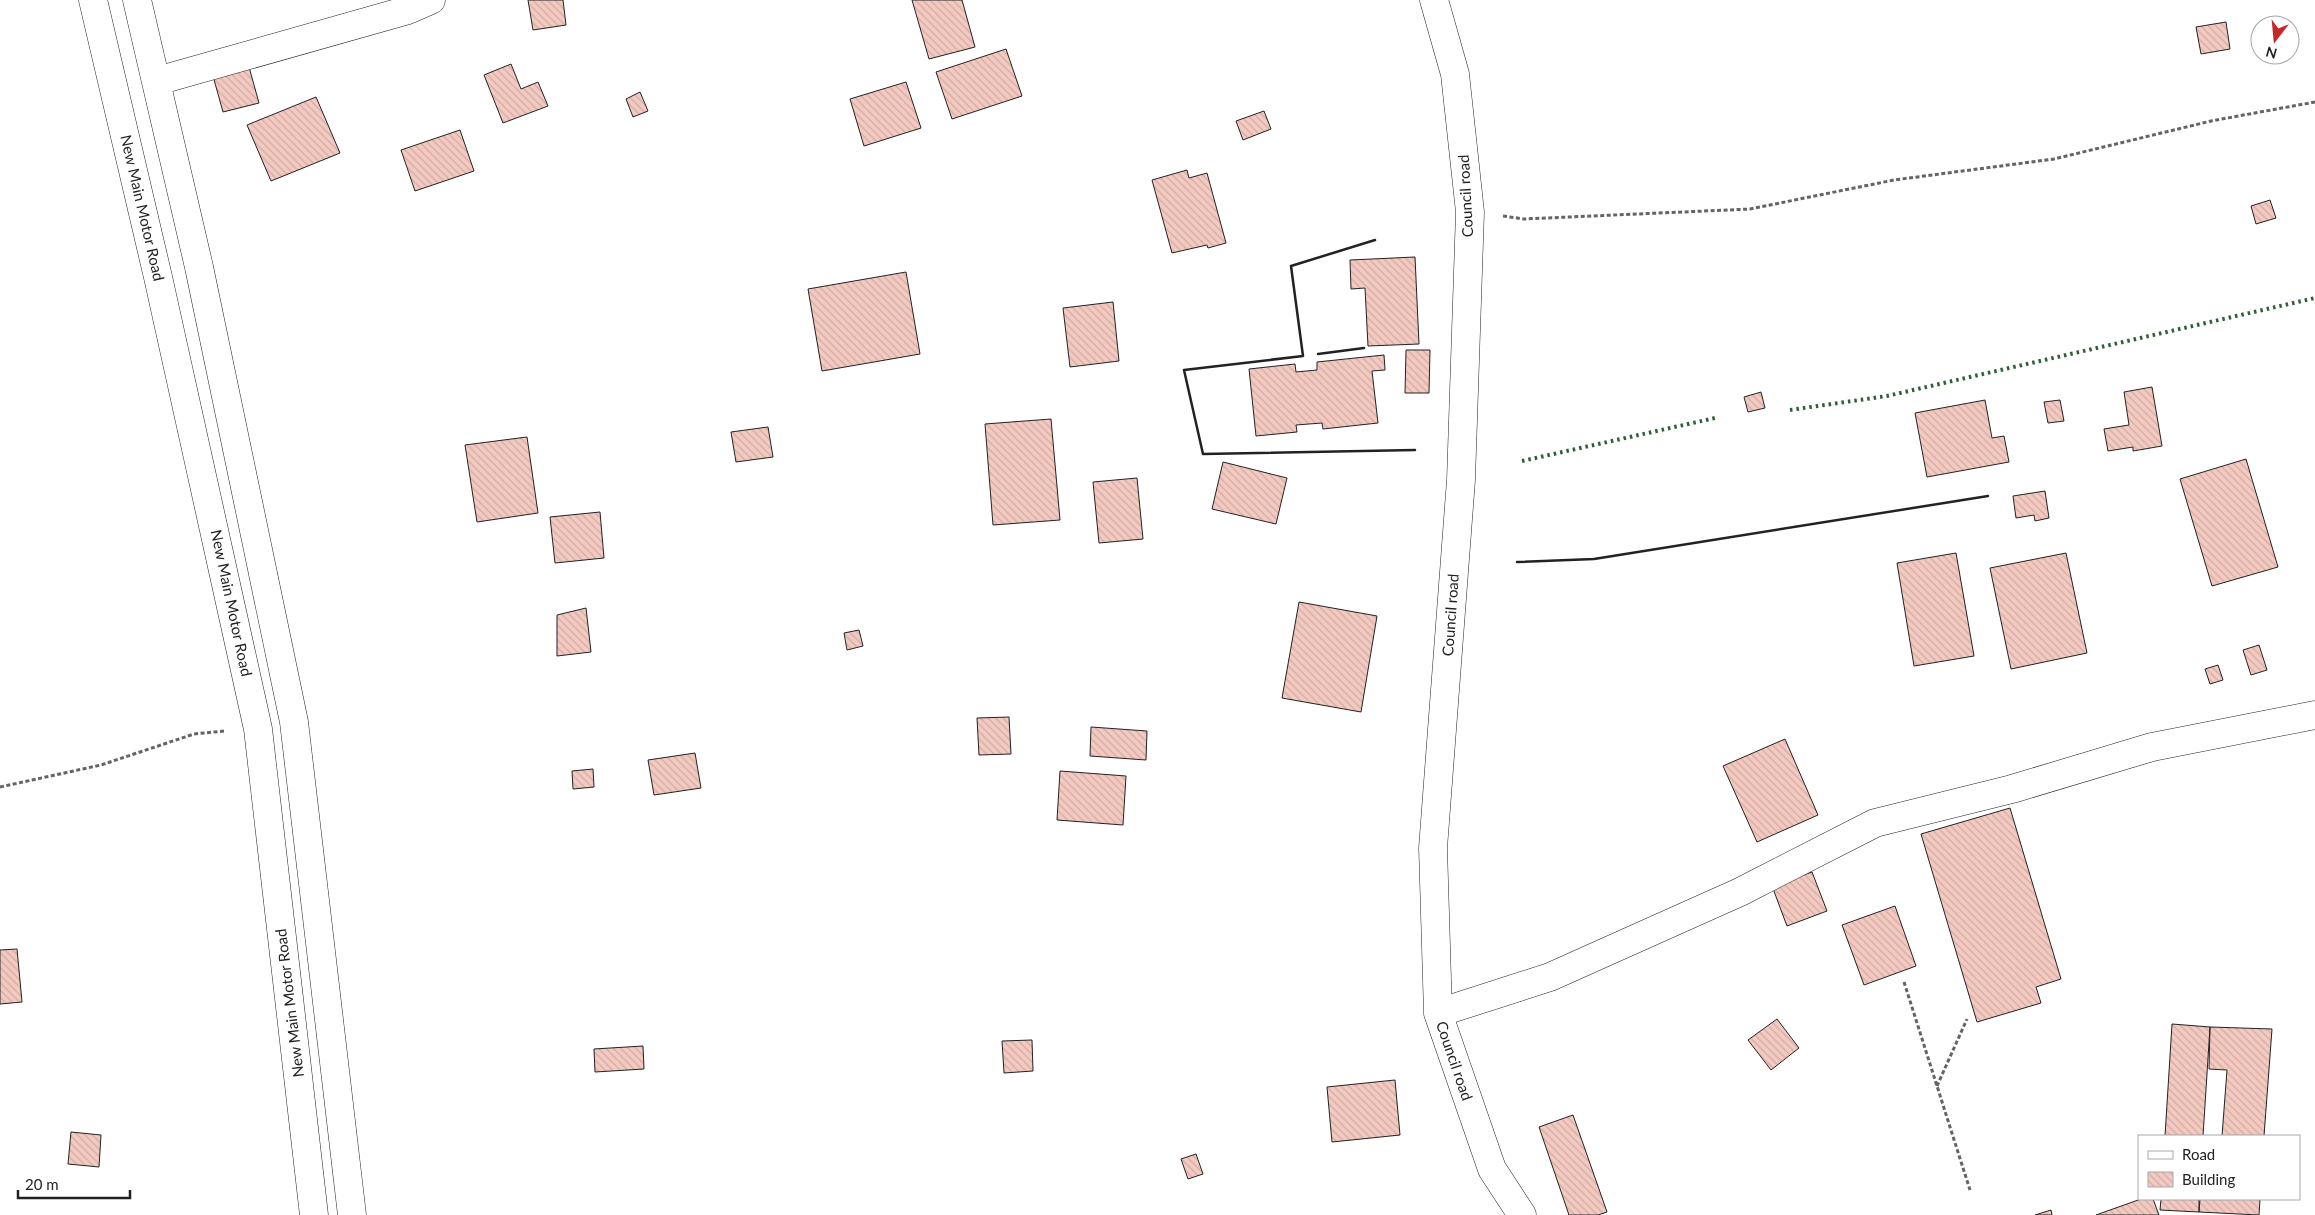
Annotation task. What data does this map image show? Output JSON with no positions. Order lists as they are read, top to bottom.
{
  "streets": {
    "main road": ["Council road", "New Main Motor Road"]
  },
  "legend": ["Road", "Building"],
  "scale_bar": "20 m",
  "north": "bottom"
}
